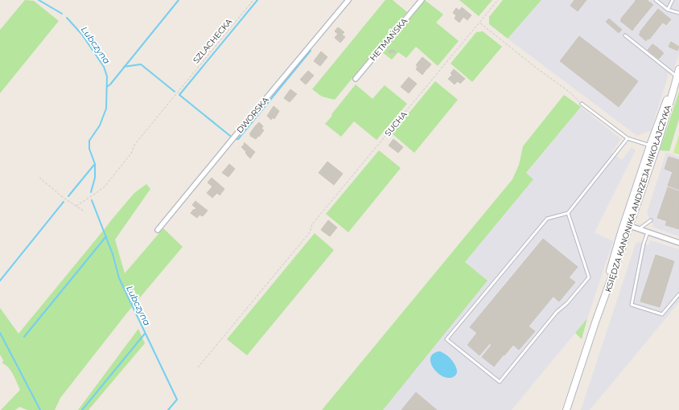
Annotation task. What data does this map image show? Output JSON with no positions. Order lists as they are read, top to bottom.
{
  "streets": {
    "main road": ["KSIĘDZA KANONIKA ANDRZEJA MIKOŁAJCZYKA"],
    "street": ["HETMAŃSKA", "DWORSKA"],
    "path": ["SZLACHECKA", "SUCHA"]
  },
  "water": ["Lubczyna"]
}
